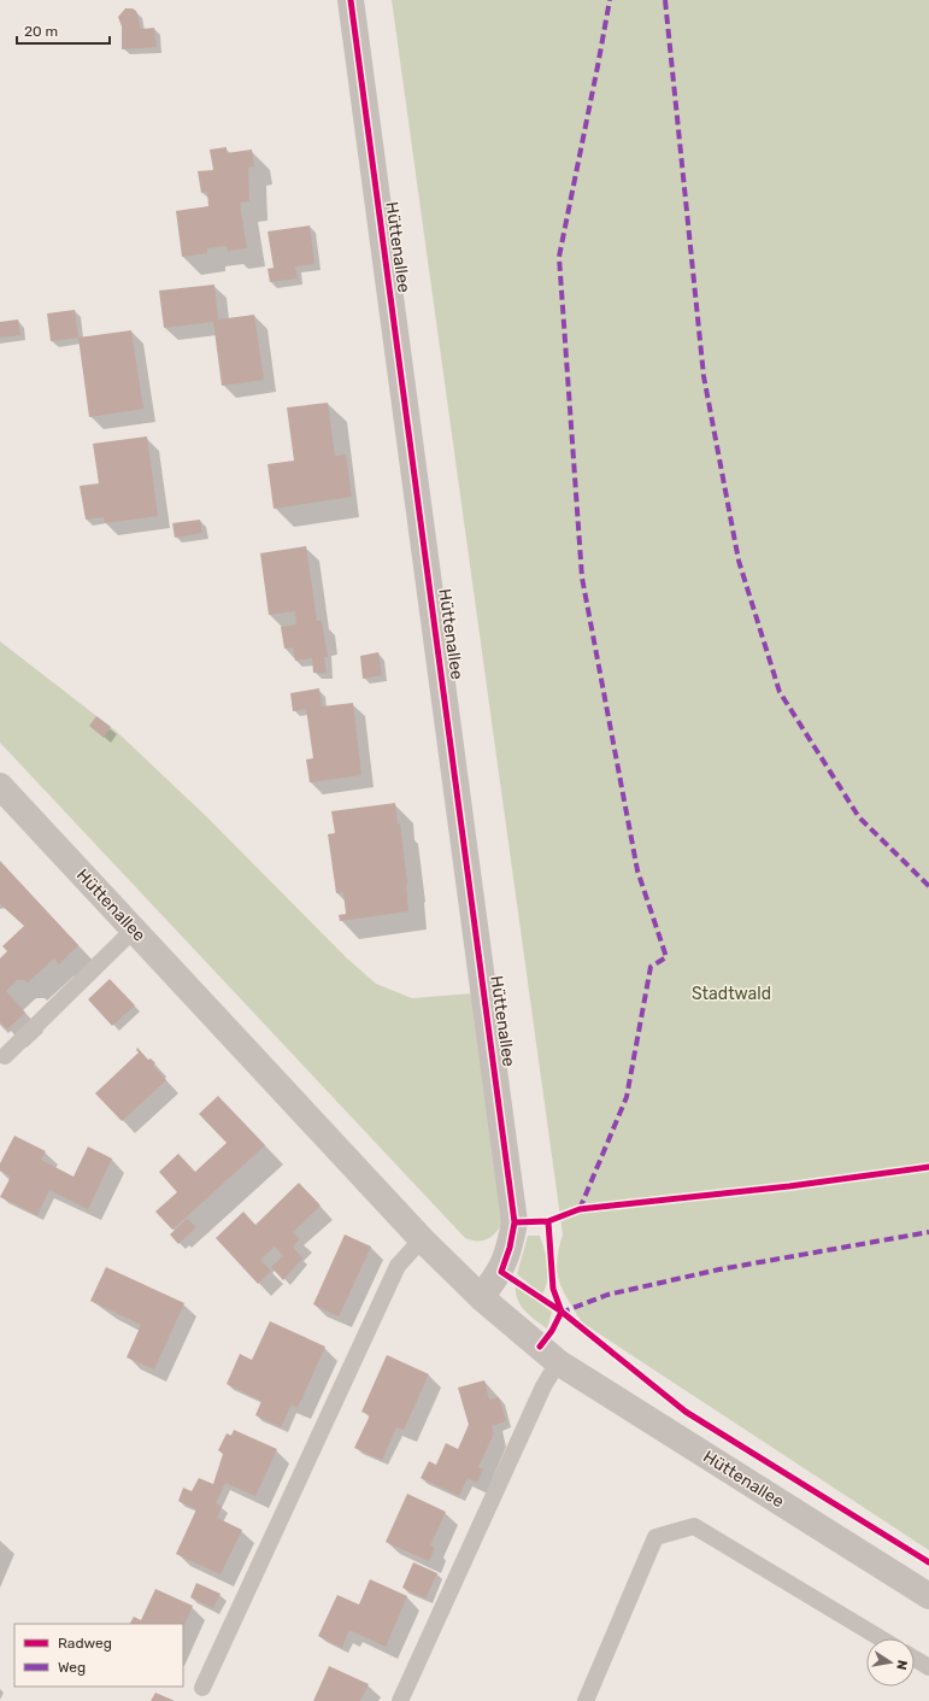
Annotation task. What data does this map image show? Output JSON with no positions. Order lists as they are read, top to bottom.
{
  "streets": {
    "street": ["Hüttenallee"]
  },
  "parks": ["Stadtwald"],
  "legend": ["Radweg", "Weg"],
  "scale_bar": "20 m",
  "north": "right"
}
